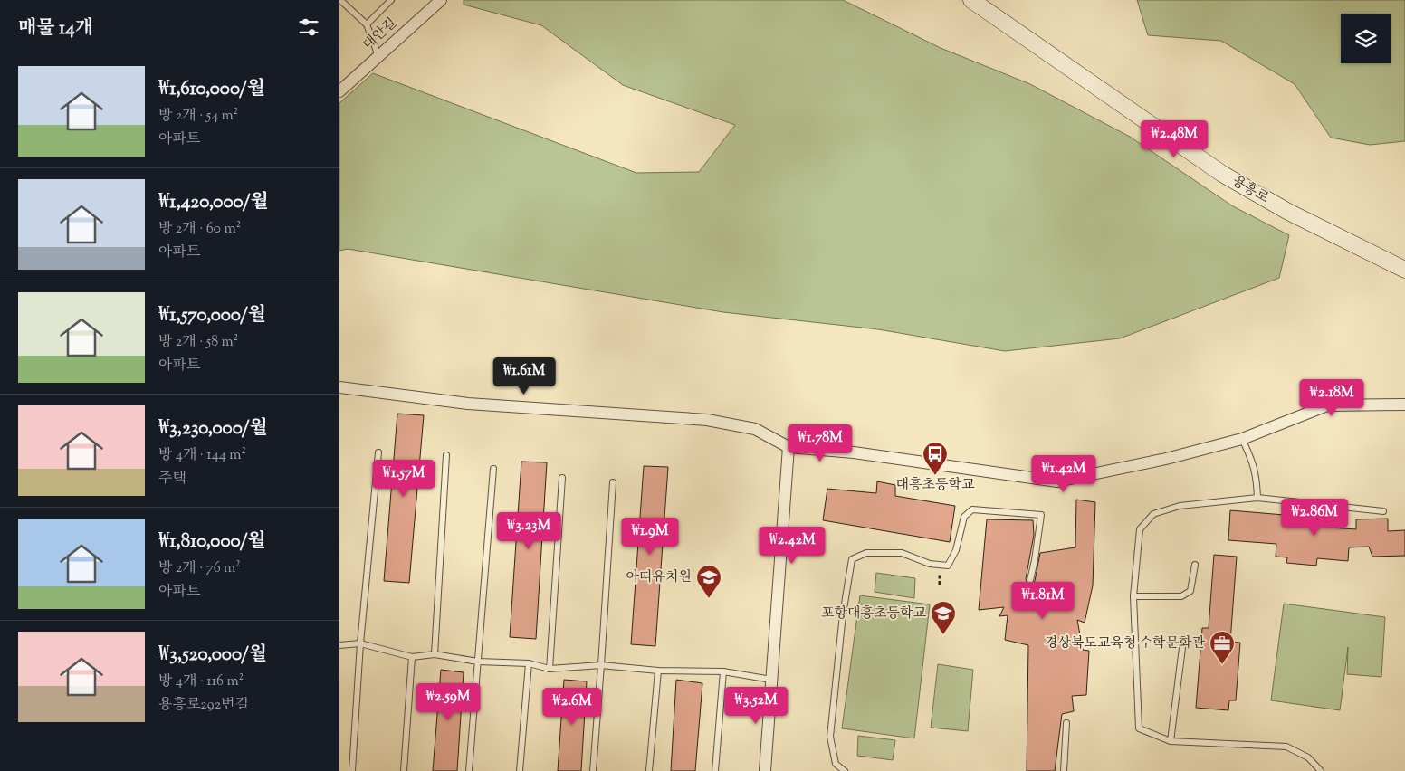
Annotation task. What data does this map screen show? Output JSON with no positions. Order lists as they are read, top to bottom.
{
  "streets": {
    "main road": ["용흥로"],
    "street": ["대안길"]
  },
  "places": {
    "bus stop": ["대흥초등학교"],
    "school or university": ["아띠유치원", "포항대흥초등학교"],
    "office": ["경상북도교육청 수학문화관"]
  },
  "page": {
    "heading": "매물 14개",
    "list": [
      {
        "name": "₩1,610,000/월",
        "note": "방 2개 · 54 m² · 아파트"
      },
      {
        "name": "₩1,420,000/월",
        "note": "방 2개 · 60 m² · 아파트"
      },
      {
        "name": "₩1,570,000/월",
        "note": "방 2개 · 58 m² · 아파트"
      },
      {
        "name": "₩3,230,000/월",
        "note": "방 4개 · 144 m² · 주택"
      },
      {
        "name": "₩1,810,000/월",
        "note": "방 2개 · 76 m² · 아파트"
      },
      {
        "name": "₩3,520,000/월",
        "note": "방 4개 · 116 m² · 용흥로292번길"
      }
    ],
    "price": [
      "₩2.48M",
      "₩1.61M",
      "₩2.18M",
      "₩1.78M",
      "₩1.42M",
      "₩1.57M",
      "₩2.86M",
      "₩3.23M",
      "₩1.9M",
      "₩2.42M",
      "₩1.81M",
      "₩2.59M",
      "₩3.52M",
      "₩2.6M"
    ]
  }
}
